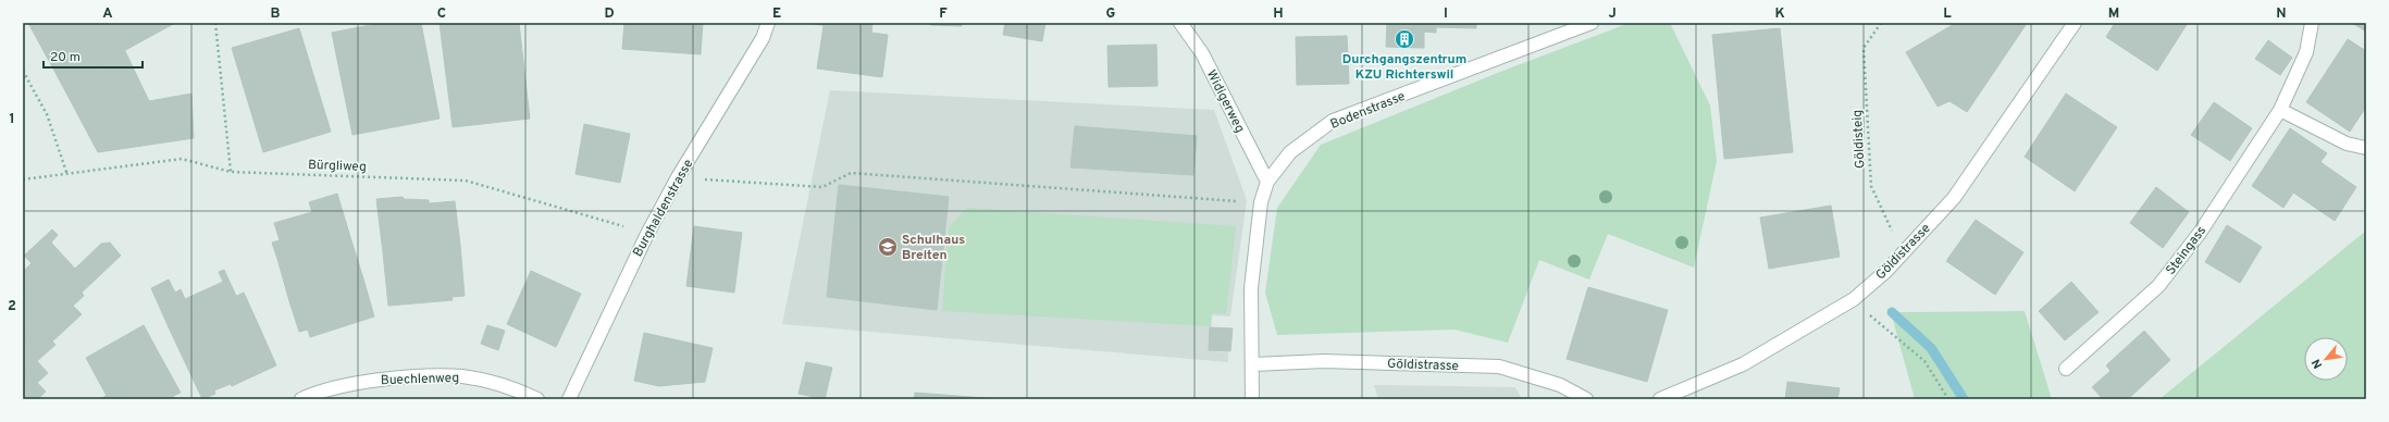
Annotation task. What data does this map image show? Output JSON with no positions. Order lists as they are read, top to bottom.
{
  "streets": {
    "street": [
      "Widigerweg",
      "Bodenstrasse",
      "Burghaldenstrasse",
      "Steingass",
      "Göldistrasse",
      "Buechlenweg"
    ],
    "path": ["Göldisteig", "Bürgliweg"]
  },
  "crossings": [
    ["Widigerweg", "Bodenstrasse"],
    ["Bodenstrasse", "Göldistrasse"],
    ["Göldisteig", "Göldistrasse"],
    ["Bürgliweg", "Burghaldenstrasse"]
  ],
  "places": {
    "building": ["Durchgangszentrum KZU Richterswil"],
    "school or university": ["Schulhaus Breiten"]
  },
  "scale_bar": "20 m",
  "north": "bottom left",
  "grid": {
    "columns": [
      "A",
      "B",
      "C",
      "D",
      "E",
      "F",
      "G",
      "H",
      "I",
      "J",
      "K",
      "L",
      "M",
      "N"
    ],
    "rows": ["1", "2"]
  }
}
